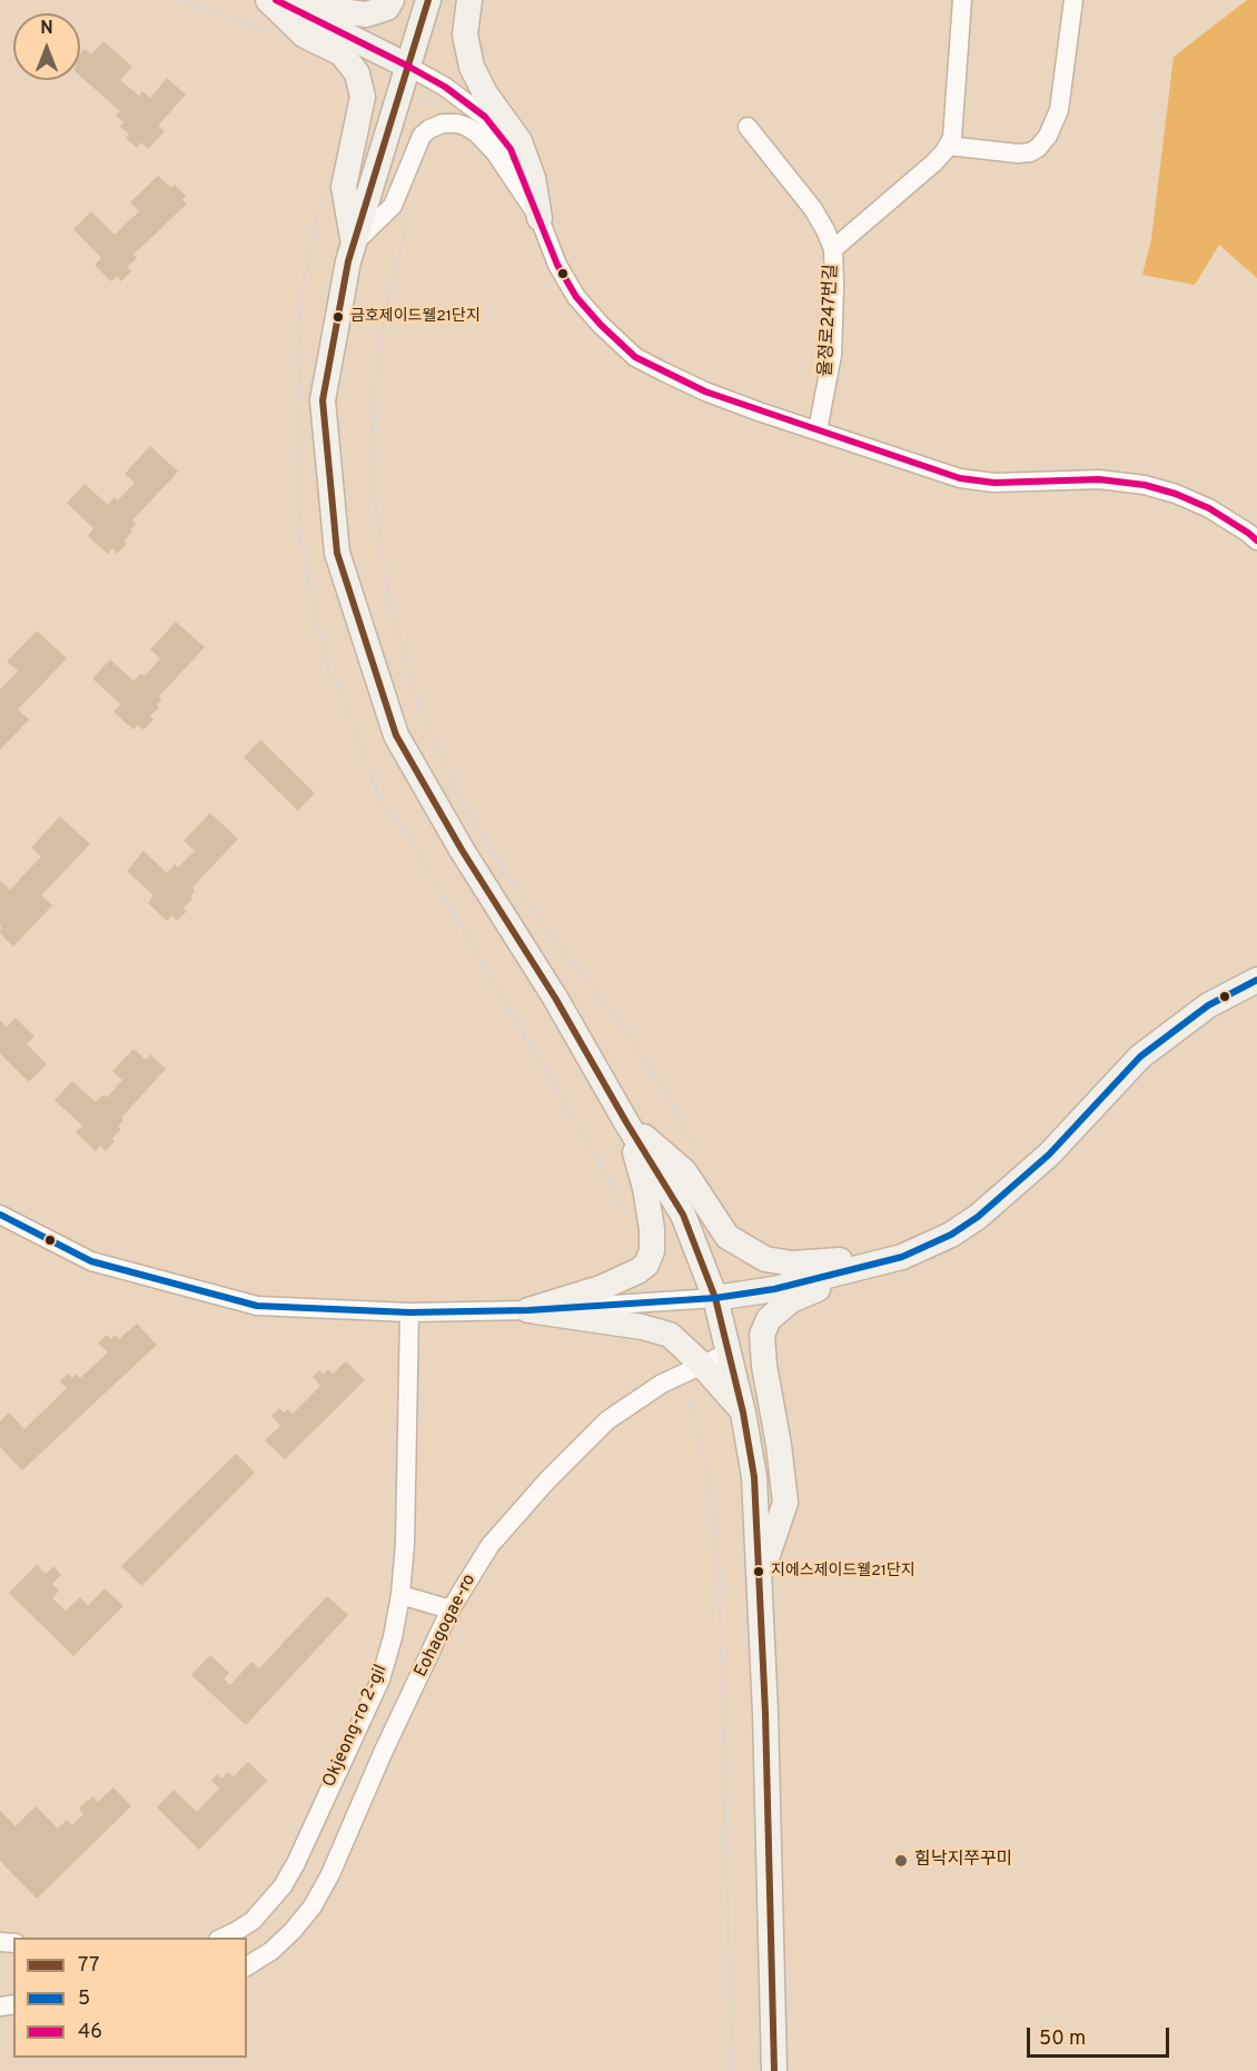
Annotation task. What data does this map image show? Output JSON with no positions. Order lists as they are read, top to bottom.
{
  "streets": {
    "street": ["율정로247번길", "Eohagogae-ro", "Okjeong-ro 2-gil"]
  },
  "places": ["금호제이드웰21단지", "지에스제이드웰21단지", "힘낙지쭈꾸미"],
  "lines": ["transit line 77", "transit line 46", "transit line 5"],
  "legend": ["77", "5", "46"],
  "scale_bar": "50 m",
  "north": "top"
}
